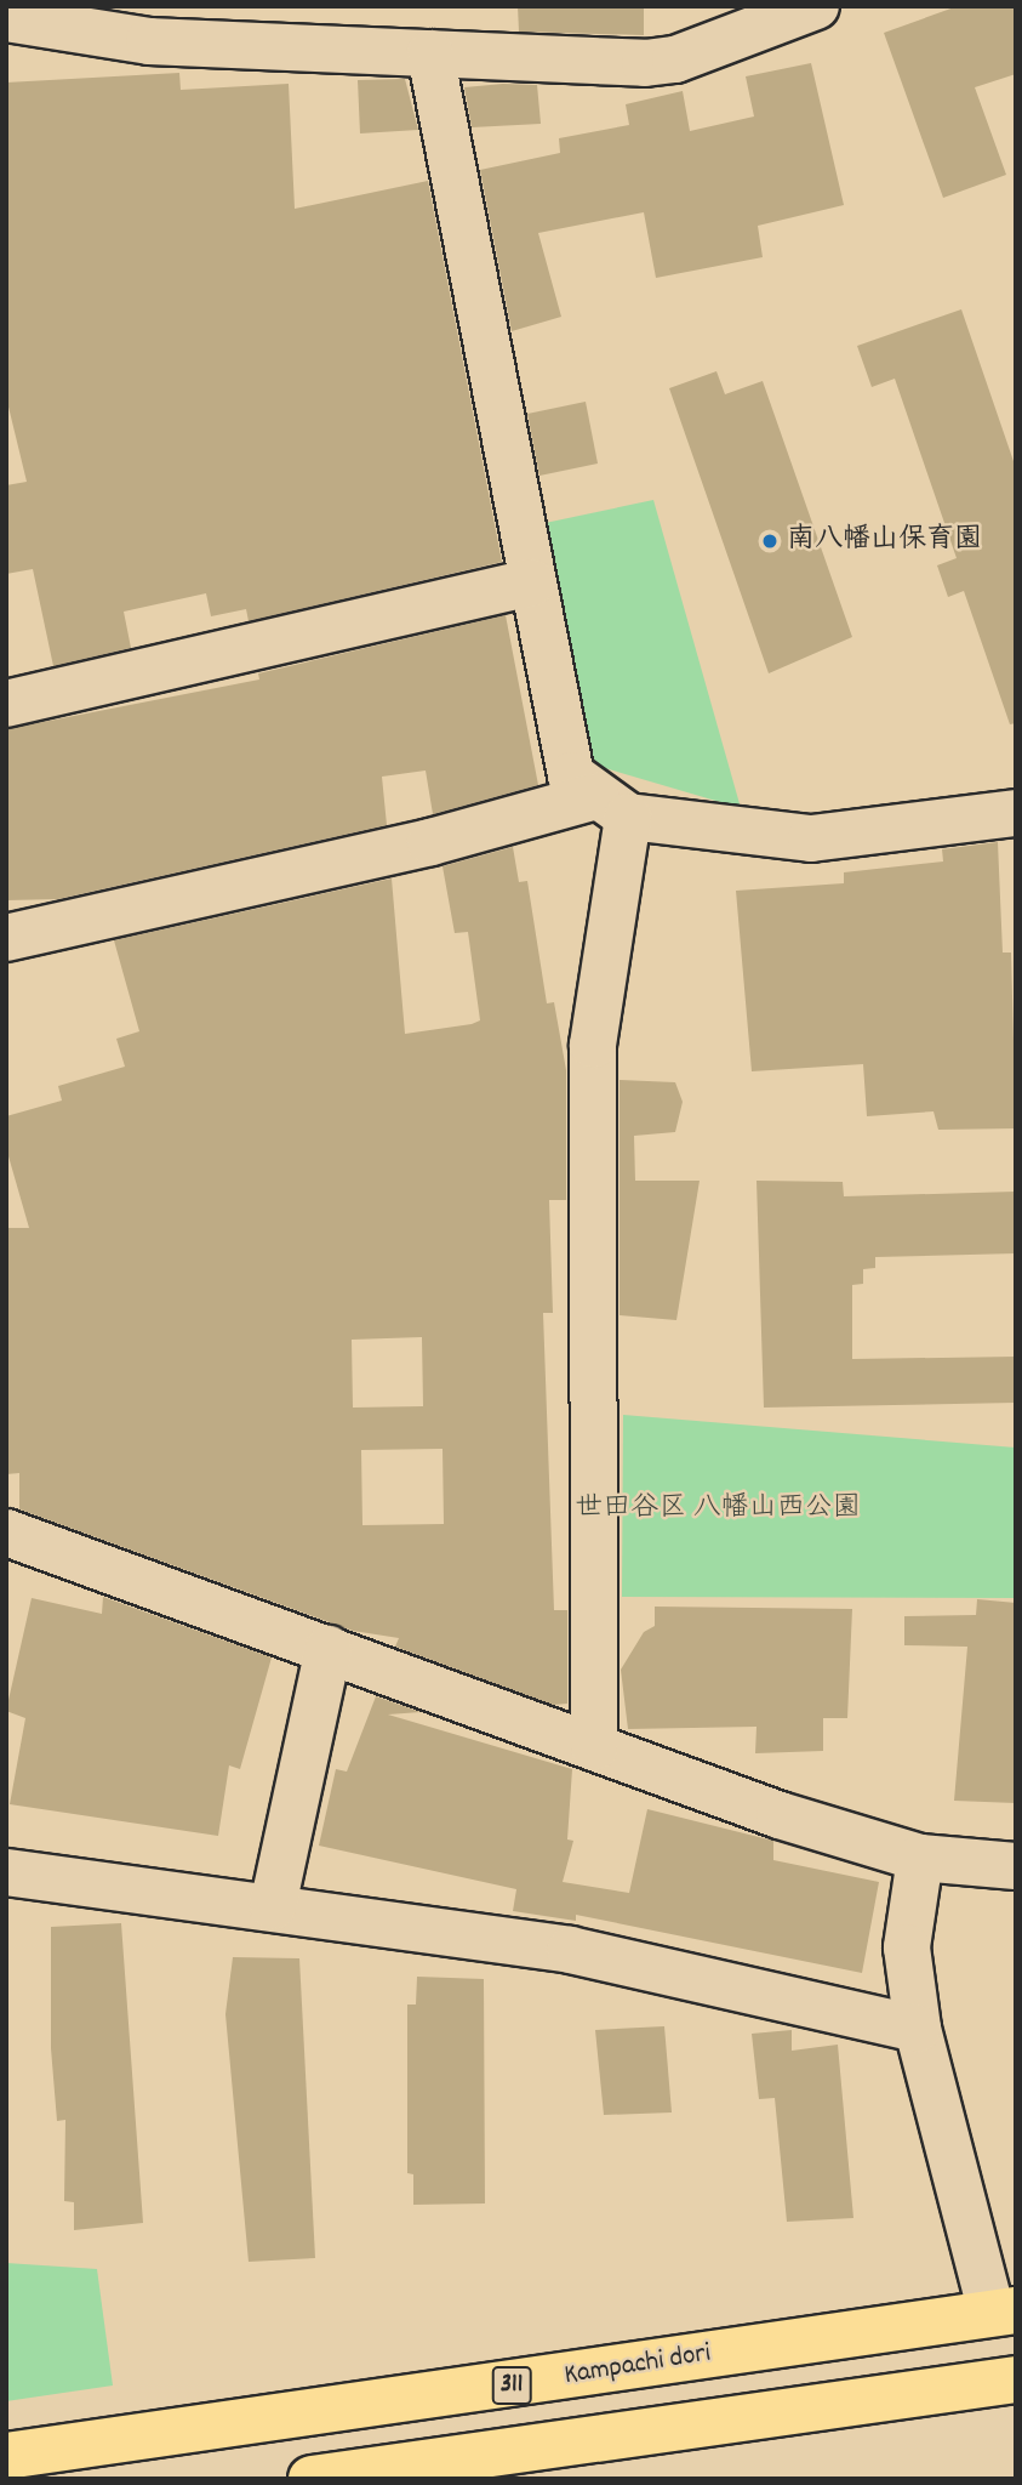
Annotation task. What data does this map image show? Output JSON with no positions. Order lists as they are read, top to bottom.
{
  "streets": {
    "main road": ["Kampachi dori", "311"]
  },
  "parks": ["世田谷区 八幡山西公園"],
  "places": ["南八幡山保育園"]
}
